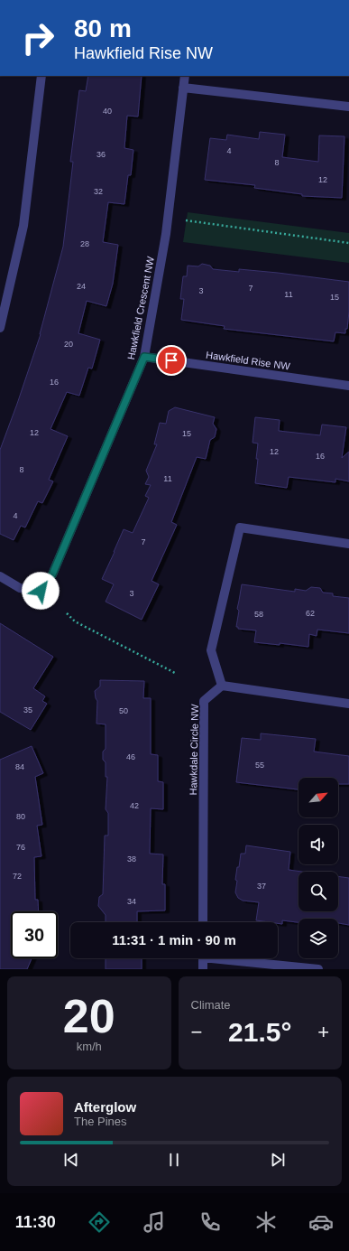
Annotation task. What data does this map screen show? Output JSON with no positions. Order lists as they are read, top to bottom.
{
  "streets": {
    "street": ["Hawkfield Crescent NW", "Hawkfield Rise NW", "Hawkdale Circle NW"]
  },
  "crossings": [
    ["Hawkfield Crescent NW", "Hawkfield Rise NW"]
  ],
  "house_numbers": [
    "40",
    "4",
    "36",
    "8",
    "12",
    "32",
    "28",
    "24",
    "7",
    "3",
    "11",
    "15",
    "20",
    "16",
    "12",
    "15",
    "12",
    "16",
    "8",
    "11",
    "4",
    "7",
    "3",
    "62",
    "58",
    "35",
    "50",
    "46",
    "55",
    "84",
    "42",
    "80",
    "76",
    "38",
    "72",
    "37",
    "34"
  ],
  "north": "top right",
  "page": {
    "turn": ["80 m", "Hawkfield Rise NW"],
    "limit": "30",
    "trip": "11:31 · 1 min · 90 m",
    "tile": [
      ["20", "km/h"],
      "Climate"
    ],
    "heat": ["−", "21.5°", "+"],
    "song": ["Afterglow", "The Pines"],
    "tabs": "11:30"
  }
}
